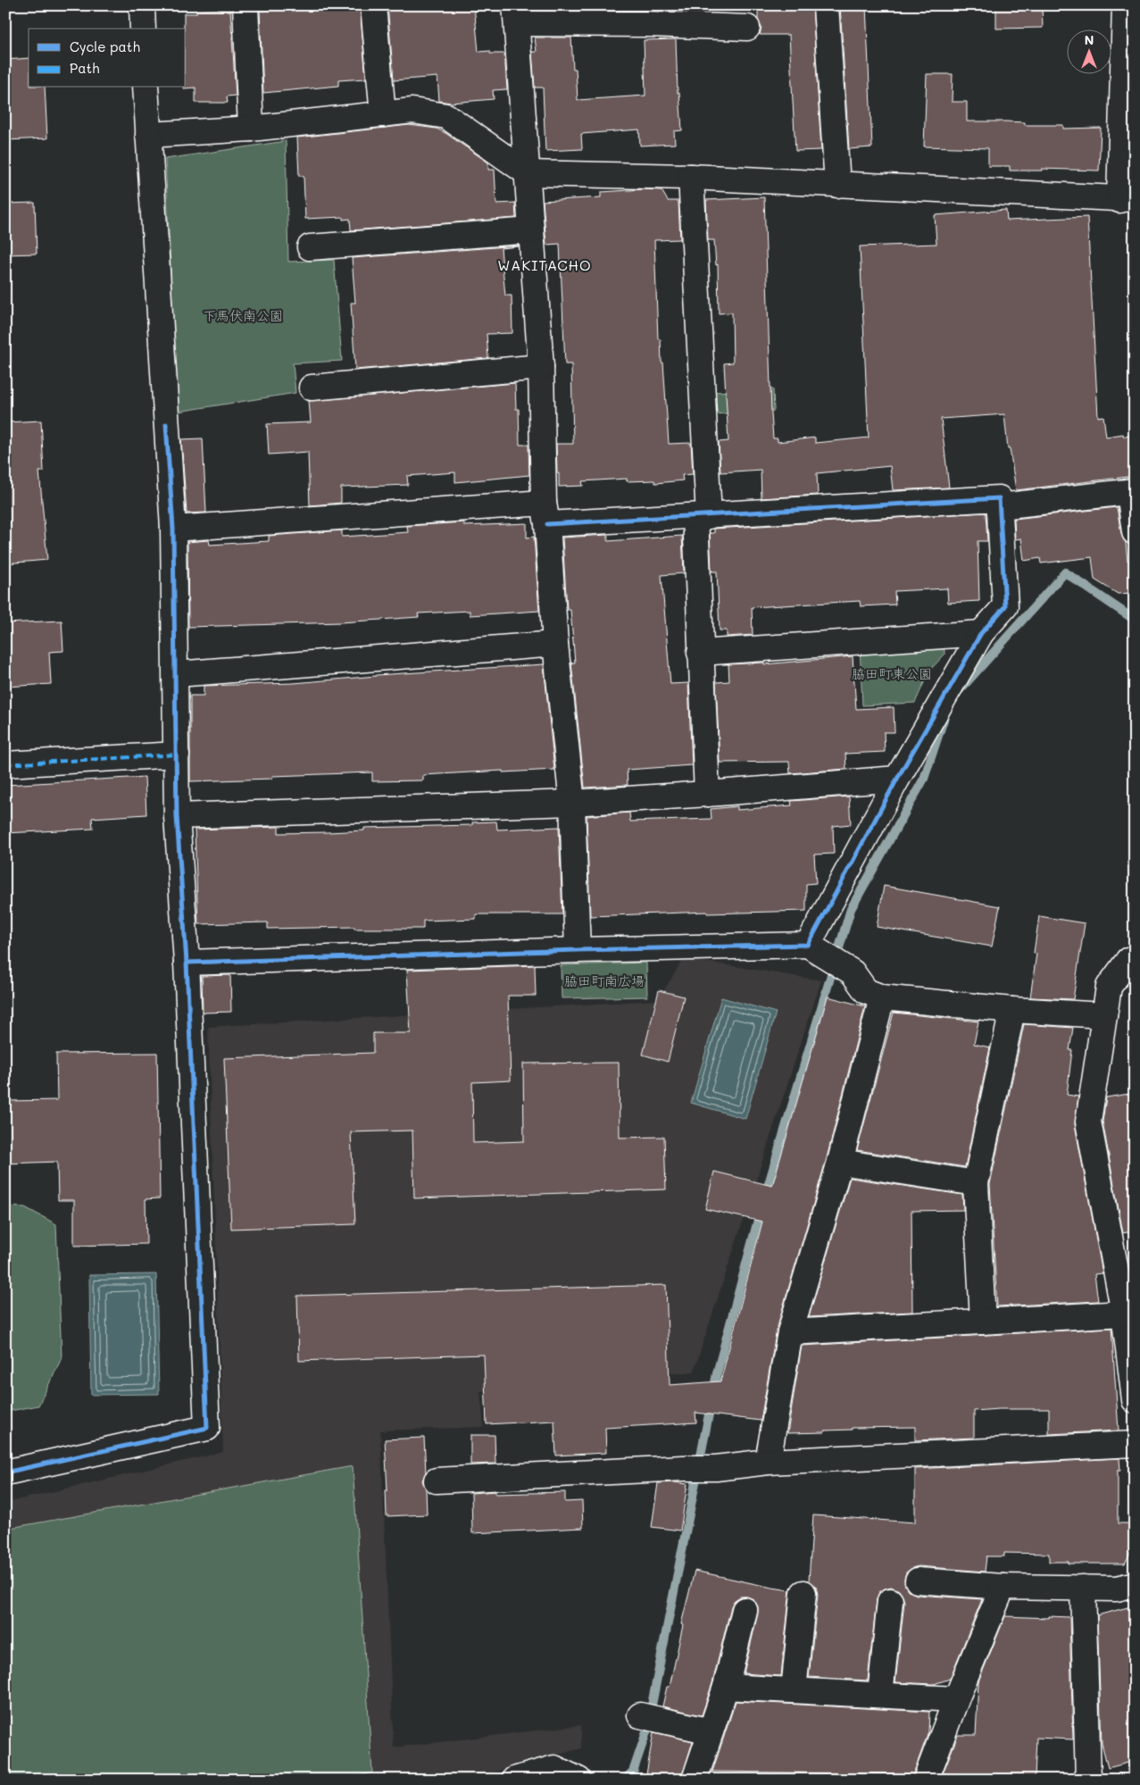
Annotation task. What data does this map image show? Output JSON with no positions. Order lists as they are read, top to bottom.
{
  "districts": ["WAKITACHO"],
  "parks": ["下馬伏南公園", "脇田町東公園", "脇田町南広場"],
  "legend": ["Cycle path", "Path"],
  "north": "top"
}
